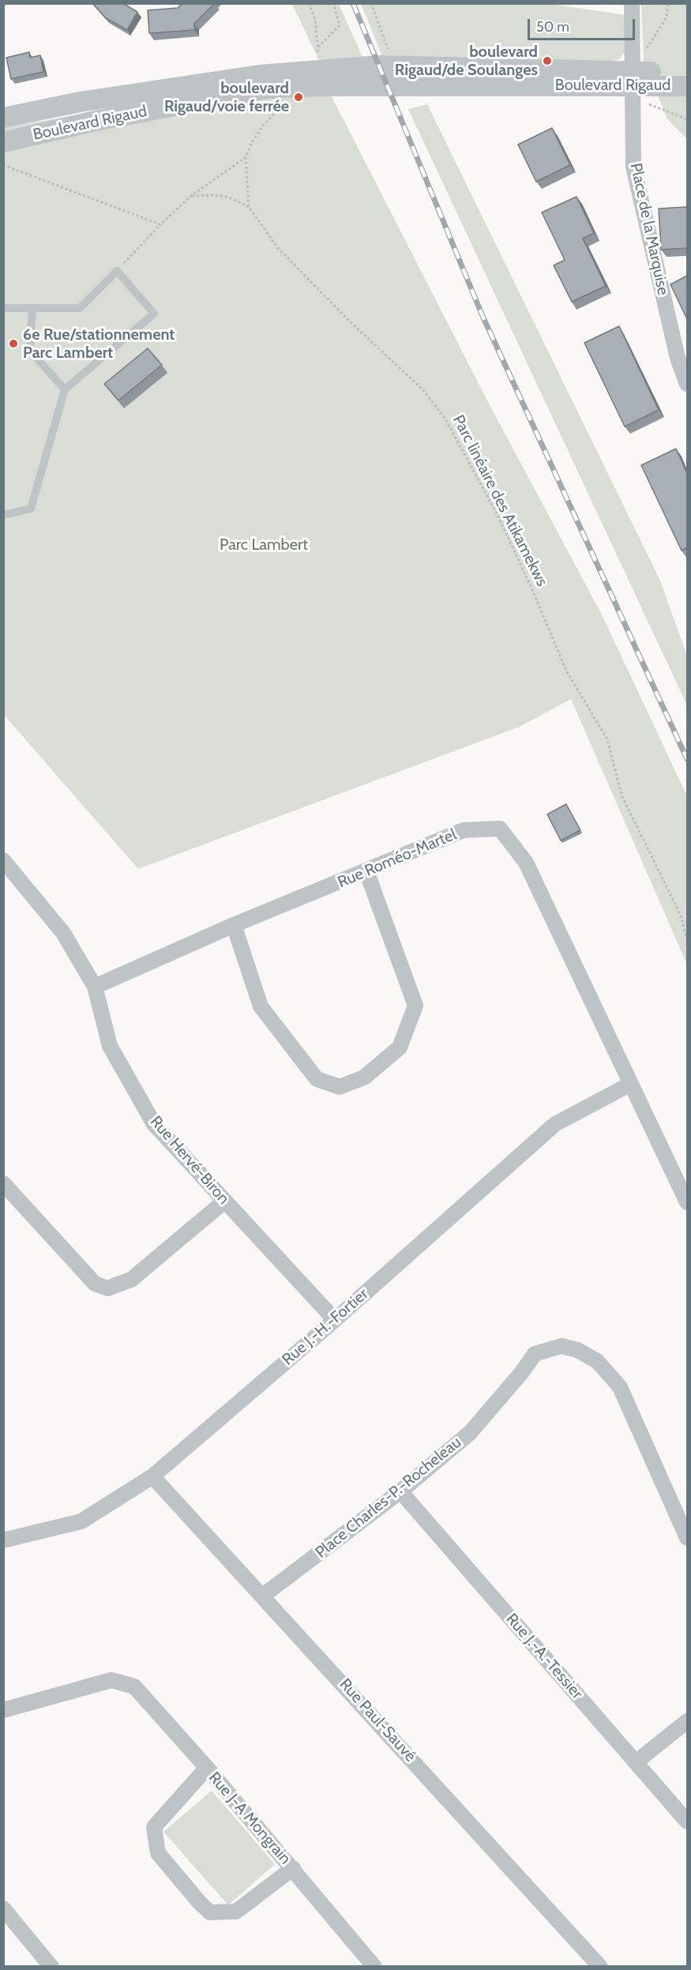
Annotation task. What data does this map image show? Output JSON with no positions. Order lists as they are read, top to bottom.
{
  "streets": {
    "street": [
      "Boulevard Rigaud",
      "Place de la Marquise",
      "Rue Roméo-Martel",
      "Rue Hervé-Biron",
      "Rue J.-H.-Fortier",
      "Place Charles-P.-Rocheleau",
      "Rue J.-A.-Tessier",
      "Rue Paul-Sauvé",
      "Rue J-A Mongrain"
    ],
    "path": ["Parc linéaire des Atikamekws"]
  },
  "crossings": [
    ["Boulevard Rigaud", "Place de la Marquise"],
    ["Rue Roméo-Martel", "Rue Hervé-Biron"],
    ["Rue Roméo-Martel", "Rue J.-H.-Fortier"],
    ["Rue Hervé-Biron", "Rue J.-H.-Fortier"],
    ["Rue J.-H.-Fortier", "Rue Paul-Sauvé"],
    ["Place Charles-P.-Rocheleau", "Rue J.-A.-Tessier"],
    ["Place Charles-P.-Rocheleau", "Rue Paul-Sauvé"]
  ],
  "parks": ["Parc Lambert"],
  "places": ["boulevard Rigaud/de Soulanges", "boulevard Rigaud/voie ferrée", "6e Rue/stationnement Parc Lambert"],
  "scale_bar": "50 m"
}
